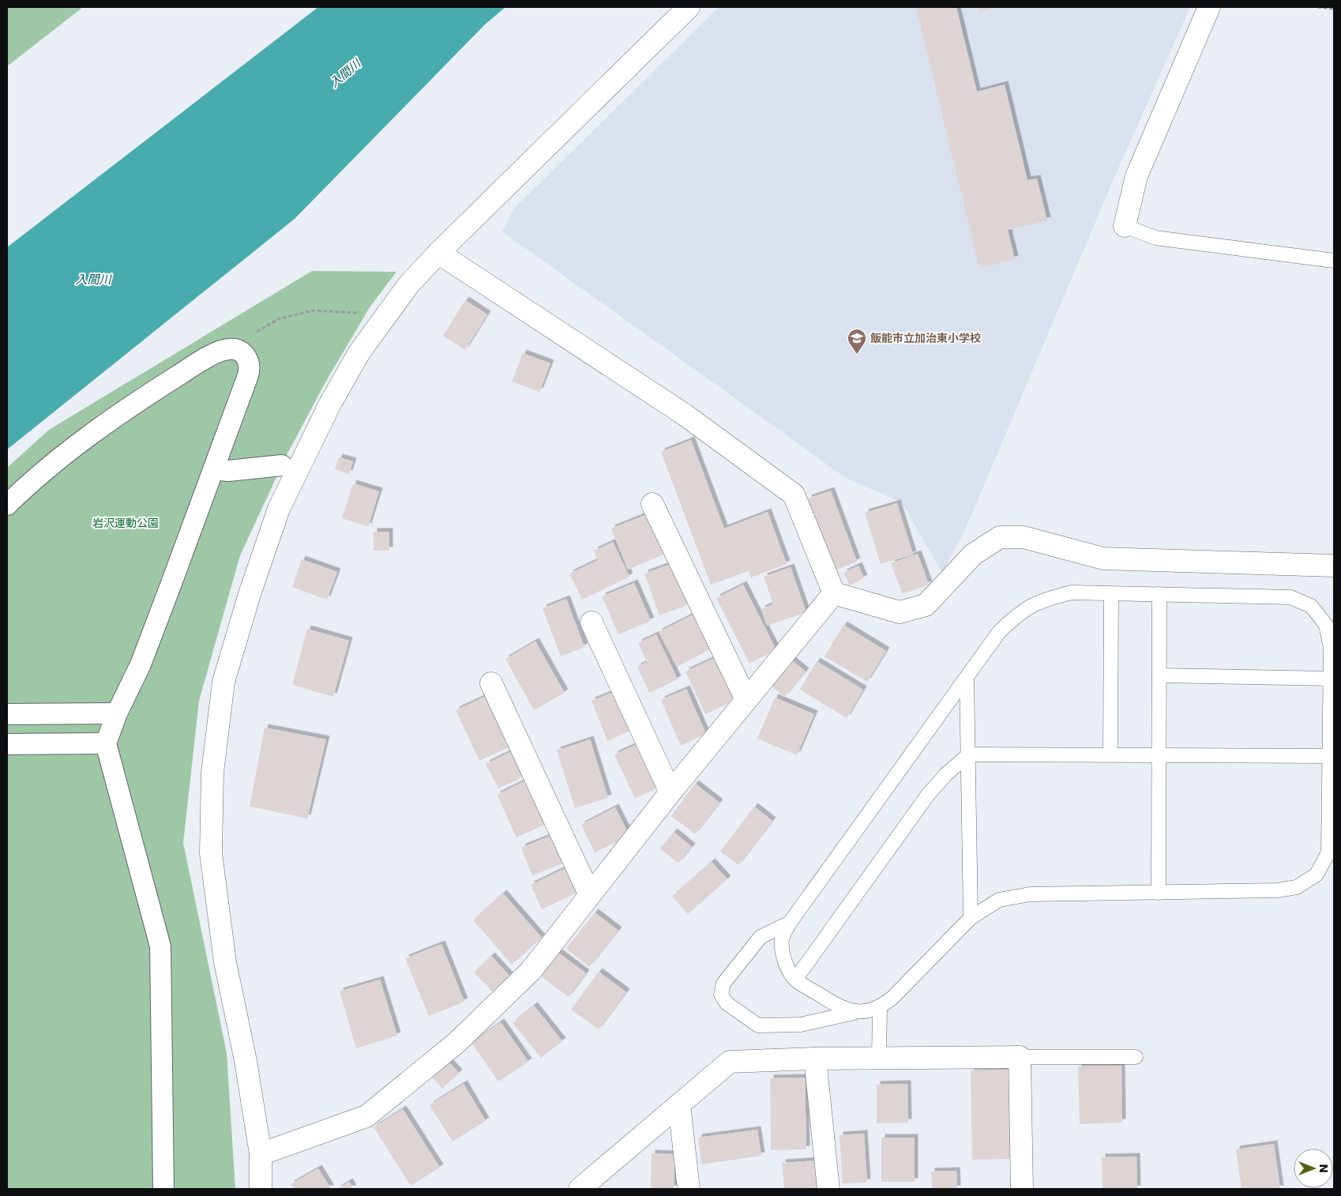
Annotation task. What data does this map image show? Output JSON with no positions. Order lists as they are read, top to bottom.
{
  "water": ["入間川"],
  "parks": ["岩沢運動公園"],
  "places": {
    "school or university": ["飯能市立加治東小学校"]
  },
  "north": "right"
}
